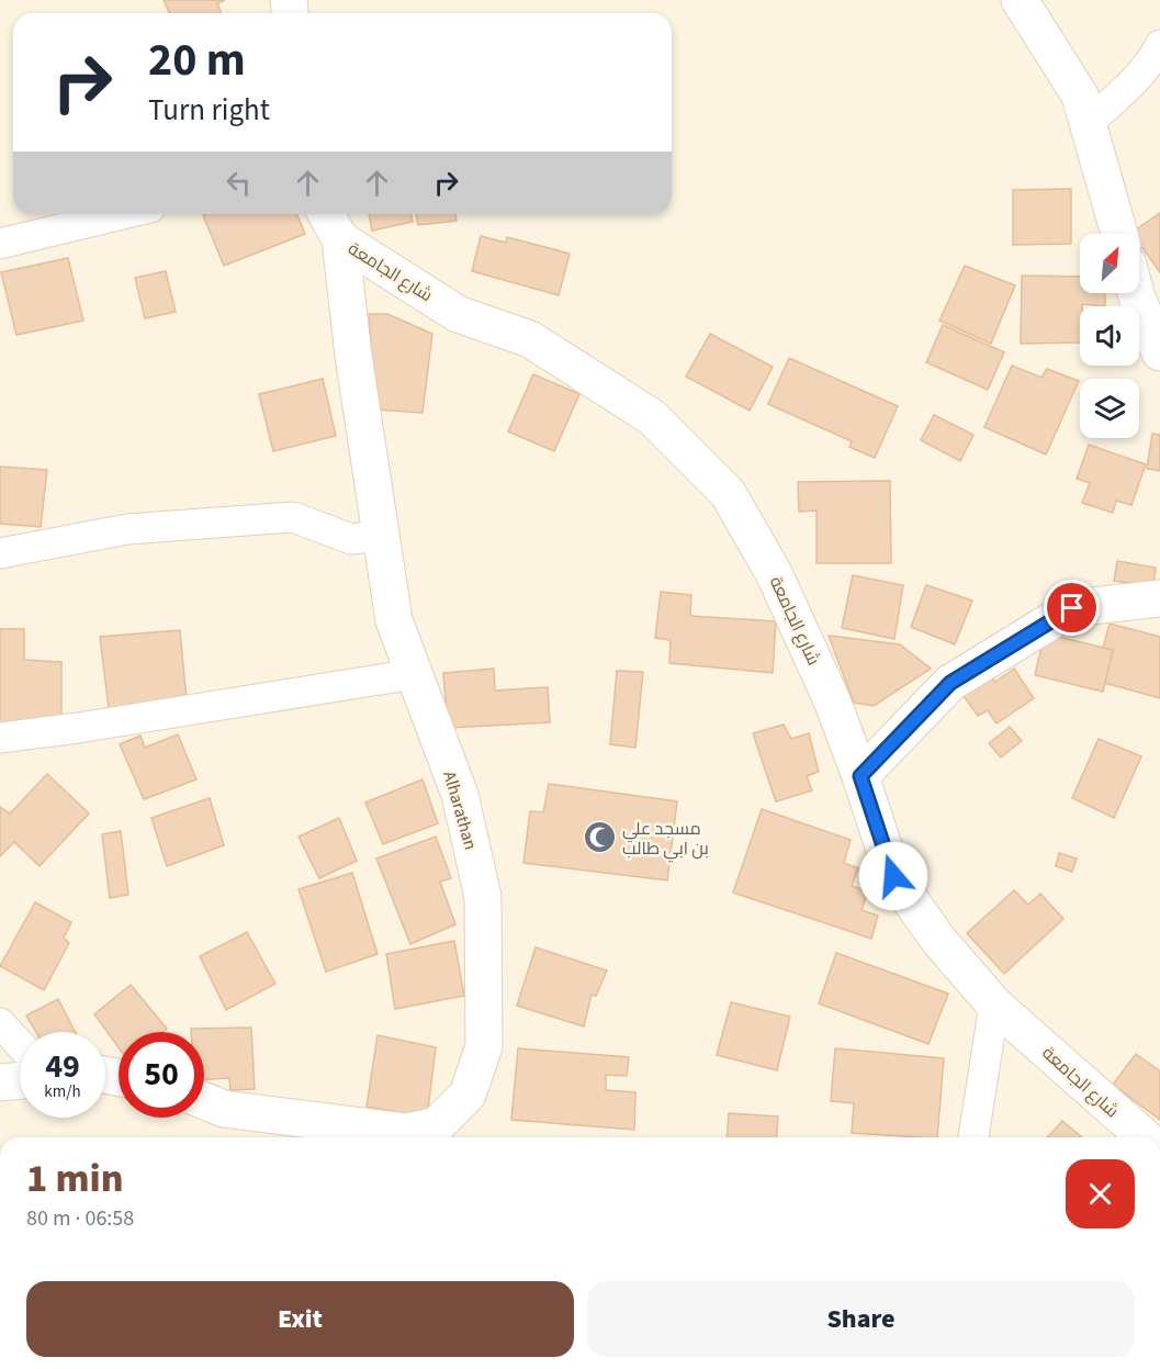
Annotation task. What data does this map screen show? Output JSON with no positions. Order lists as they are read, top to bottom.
{
  "streets": {
    "street": ["شارع الجامعة", "Alharathan"]
  },
  "crossings": [
    ["شارع الجامعة", "Alharathan"]
  ],
  "places": {
    "mosque": ["مسجد علي بن ابي طالب"]
  },
  "north": "top right",
  "page": {
    "turn": ["20 m", "Turn right"],
    "speed": "49 km/h",
    "limit": "50",
    "heading": ["1 min", "80 m · 06:58"],
    "buttons": ["Exit", "Share"]
  }
}
